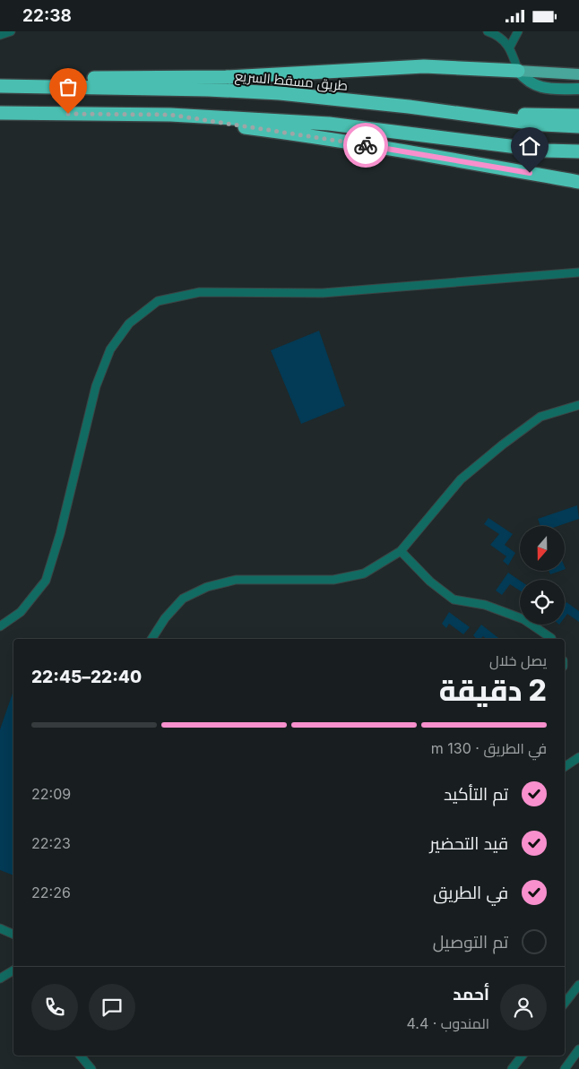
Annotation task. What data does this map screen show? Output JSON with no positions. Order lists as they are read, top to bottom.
{
  "streets": {
    "highway": ["طريق مسقط السريع"]
  },
  "north": "bottom",
  "page": {
    "status": "22:38",
    "heading": ["2 دقيقة", "يصل خلال", "22:40–22:45"],
    "panel": ["أحمد", "المندوب · 4.4"],
    "bar": "في الطريق · 130 m",
    "list": [
      ["تم التأكيد", "22:09"],
      ["قيد التحضير", "22:23"],
      ["في الطريق", "22:26"],
      "تم التوصيل"
    ]
  }
}
